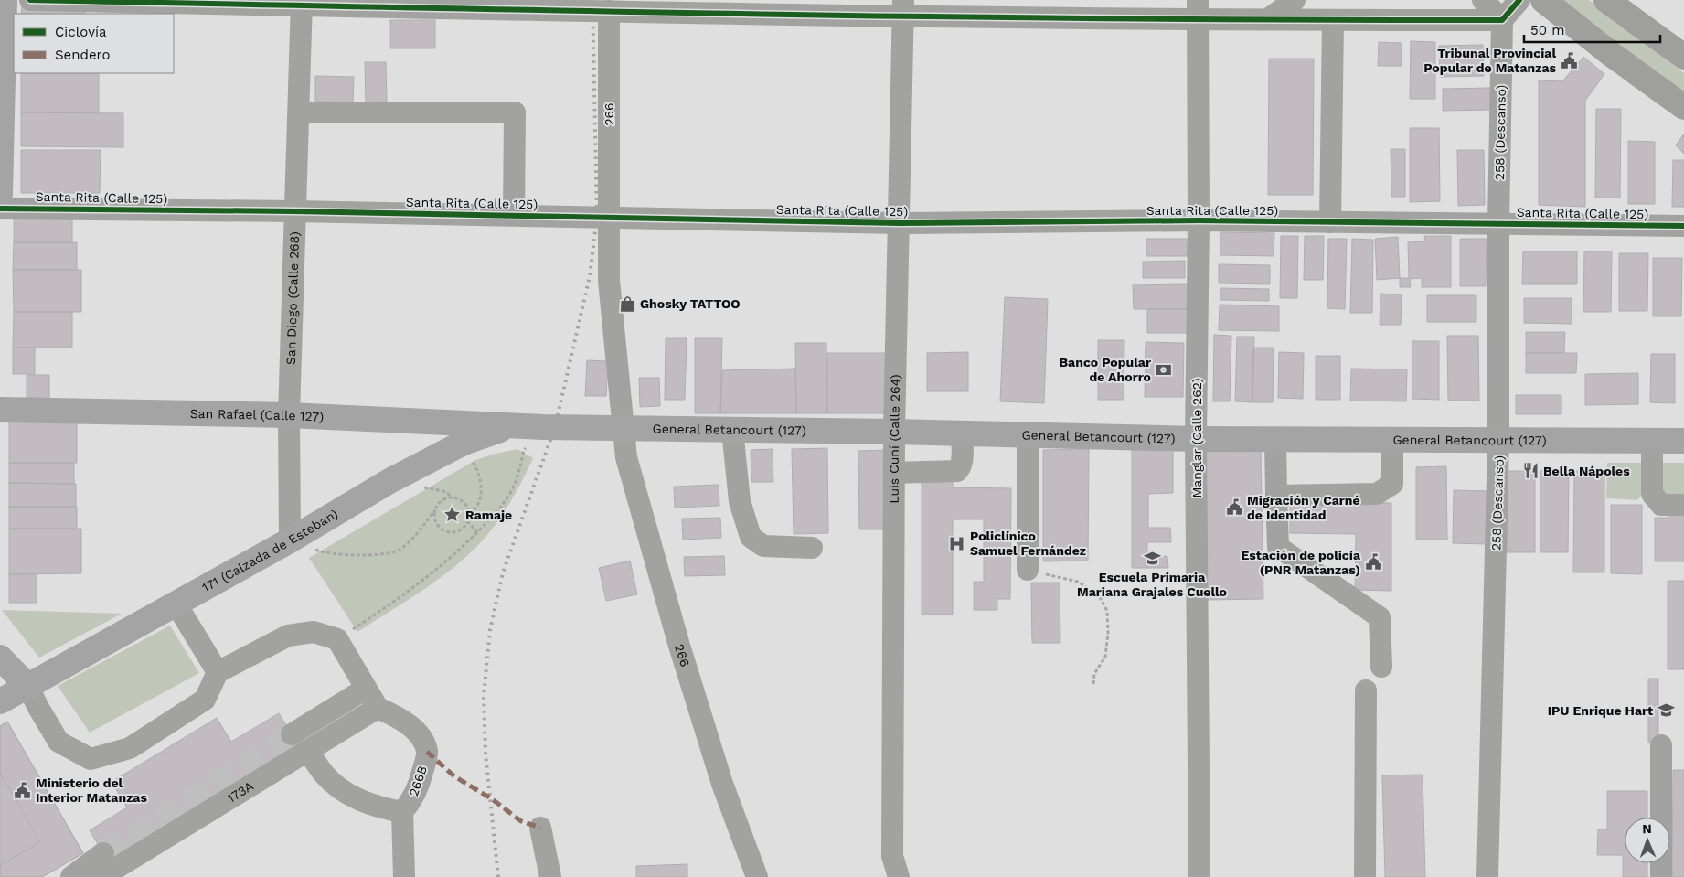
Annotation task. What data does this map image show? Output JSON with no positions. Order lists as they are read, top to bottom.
{
  "streets": {
    "main road": ["San Rafael (Calle 127)", "General Betancourt (127)", "171 (Calzada de Esteban)"],
    "street": [
      "266",
      "258 (Descanso)",
      "Santa Rita (Calle 125)",
      "San Diego (Calle 268)",
      "Manglar (Calle 262)",
      "Luis Cuní (Calle 264)",
      "266B",
      "173A"
    ]
  },
  "crossings": [
    ["266", "Santa Rita (Calle 125)"],
    ["266", "General Betancourt (127)"],
    ["258 (Descanso)", "Santa Rita (Calle 125)"],
    ["258 (Descanso)", "General Betancourt (127)"],
    ["Santa Rita (Calle 125)", "San Diego (Calle 268)"],
    ["Santa Rita (Calle 125)", "Manglar (Calle 262)"],
    ["Santa Rita (Calle 125)", "Luis Cuní (Calle 264)"],
    ["San Diego (Calle 268)", "San Rafael (Calle 127)"],
    ["San Diego (Calle 268)", "171 (Calzada de Esteban)"],
    ["San Rafael (Calle 127)", "General Betancourt (127)"],
    ["San Rafael (Calle 127)", "171 (Calzada de Esteban)"],
    ["General Betancourt (127)", "Manglar (Calle 262)"],
    ["General Betancourt (127)", "Luis Cuní (Calle 264)"],
    ["General Betancourt (127)", "171 (Calzada de Esteban)"],
    ["266B", "173A"]
  ],
  "places": {
    "public building": [
      "Tribunal Provincial Popular de Matanzas",
      "Migración y Carné de Identidad",
      "Estación de policía (PNR Matanzas)",
      "Ministerio del Interior Matanzas"
    ],
    "shop": ["Ghosky TATTOO"],
    "bank": ["Banco Popular de Ahorro"],
    "restaurant": ["Bella Nápoles"],
    "place": ["Ramaje"],
    "hospital": ["Policlínico Samuel Fernández"],
    "school or university": ["Escuela Primaria Mariana Grajales Cuello", "IPU Enrique Hart"]
  },
  "legend": ["Ciclovía", "Sendero"],
  "scale_bar": "50 m",
  "north": "top"
}
